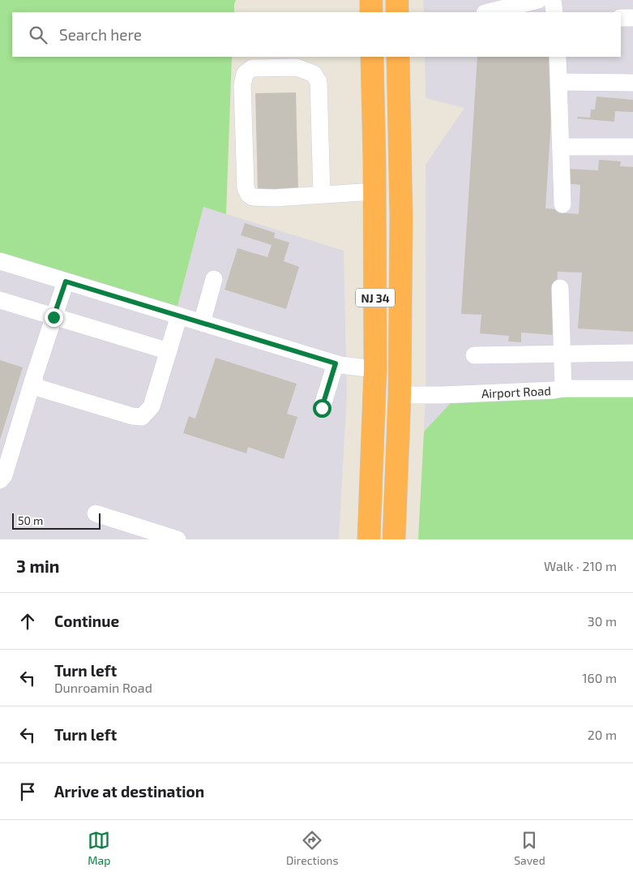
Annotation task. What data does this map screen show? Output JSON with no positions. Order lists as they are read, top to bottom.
{
  "streets": {
    "highway": ["NJ 34"],
    "street": ["Airport Road"]
  },
  "crossings": [
    ["NJ 34", "Airport Road"]
  ],
  "scale_bar": "50 m",
  "page": {
    "search": "Search here",
    "scale": "50 m",
    "heading": ["3 min", "Walk · 210 m"],
    "list": [
      ["Continue", "30 m"],
      ["Turn left", "Dunroamin Road", "160 m"],
      ["Turn left", "20 m"],
      "Arrive at destination"
    ],
    "nav": ["Map", "Directions", "Saved"]
  }
}
